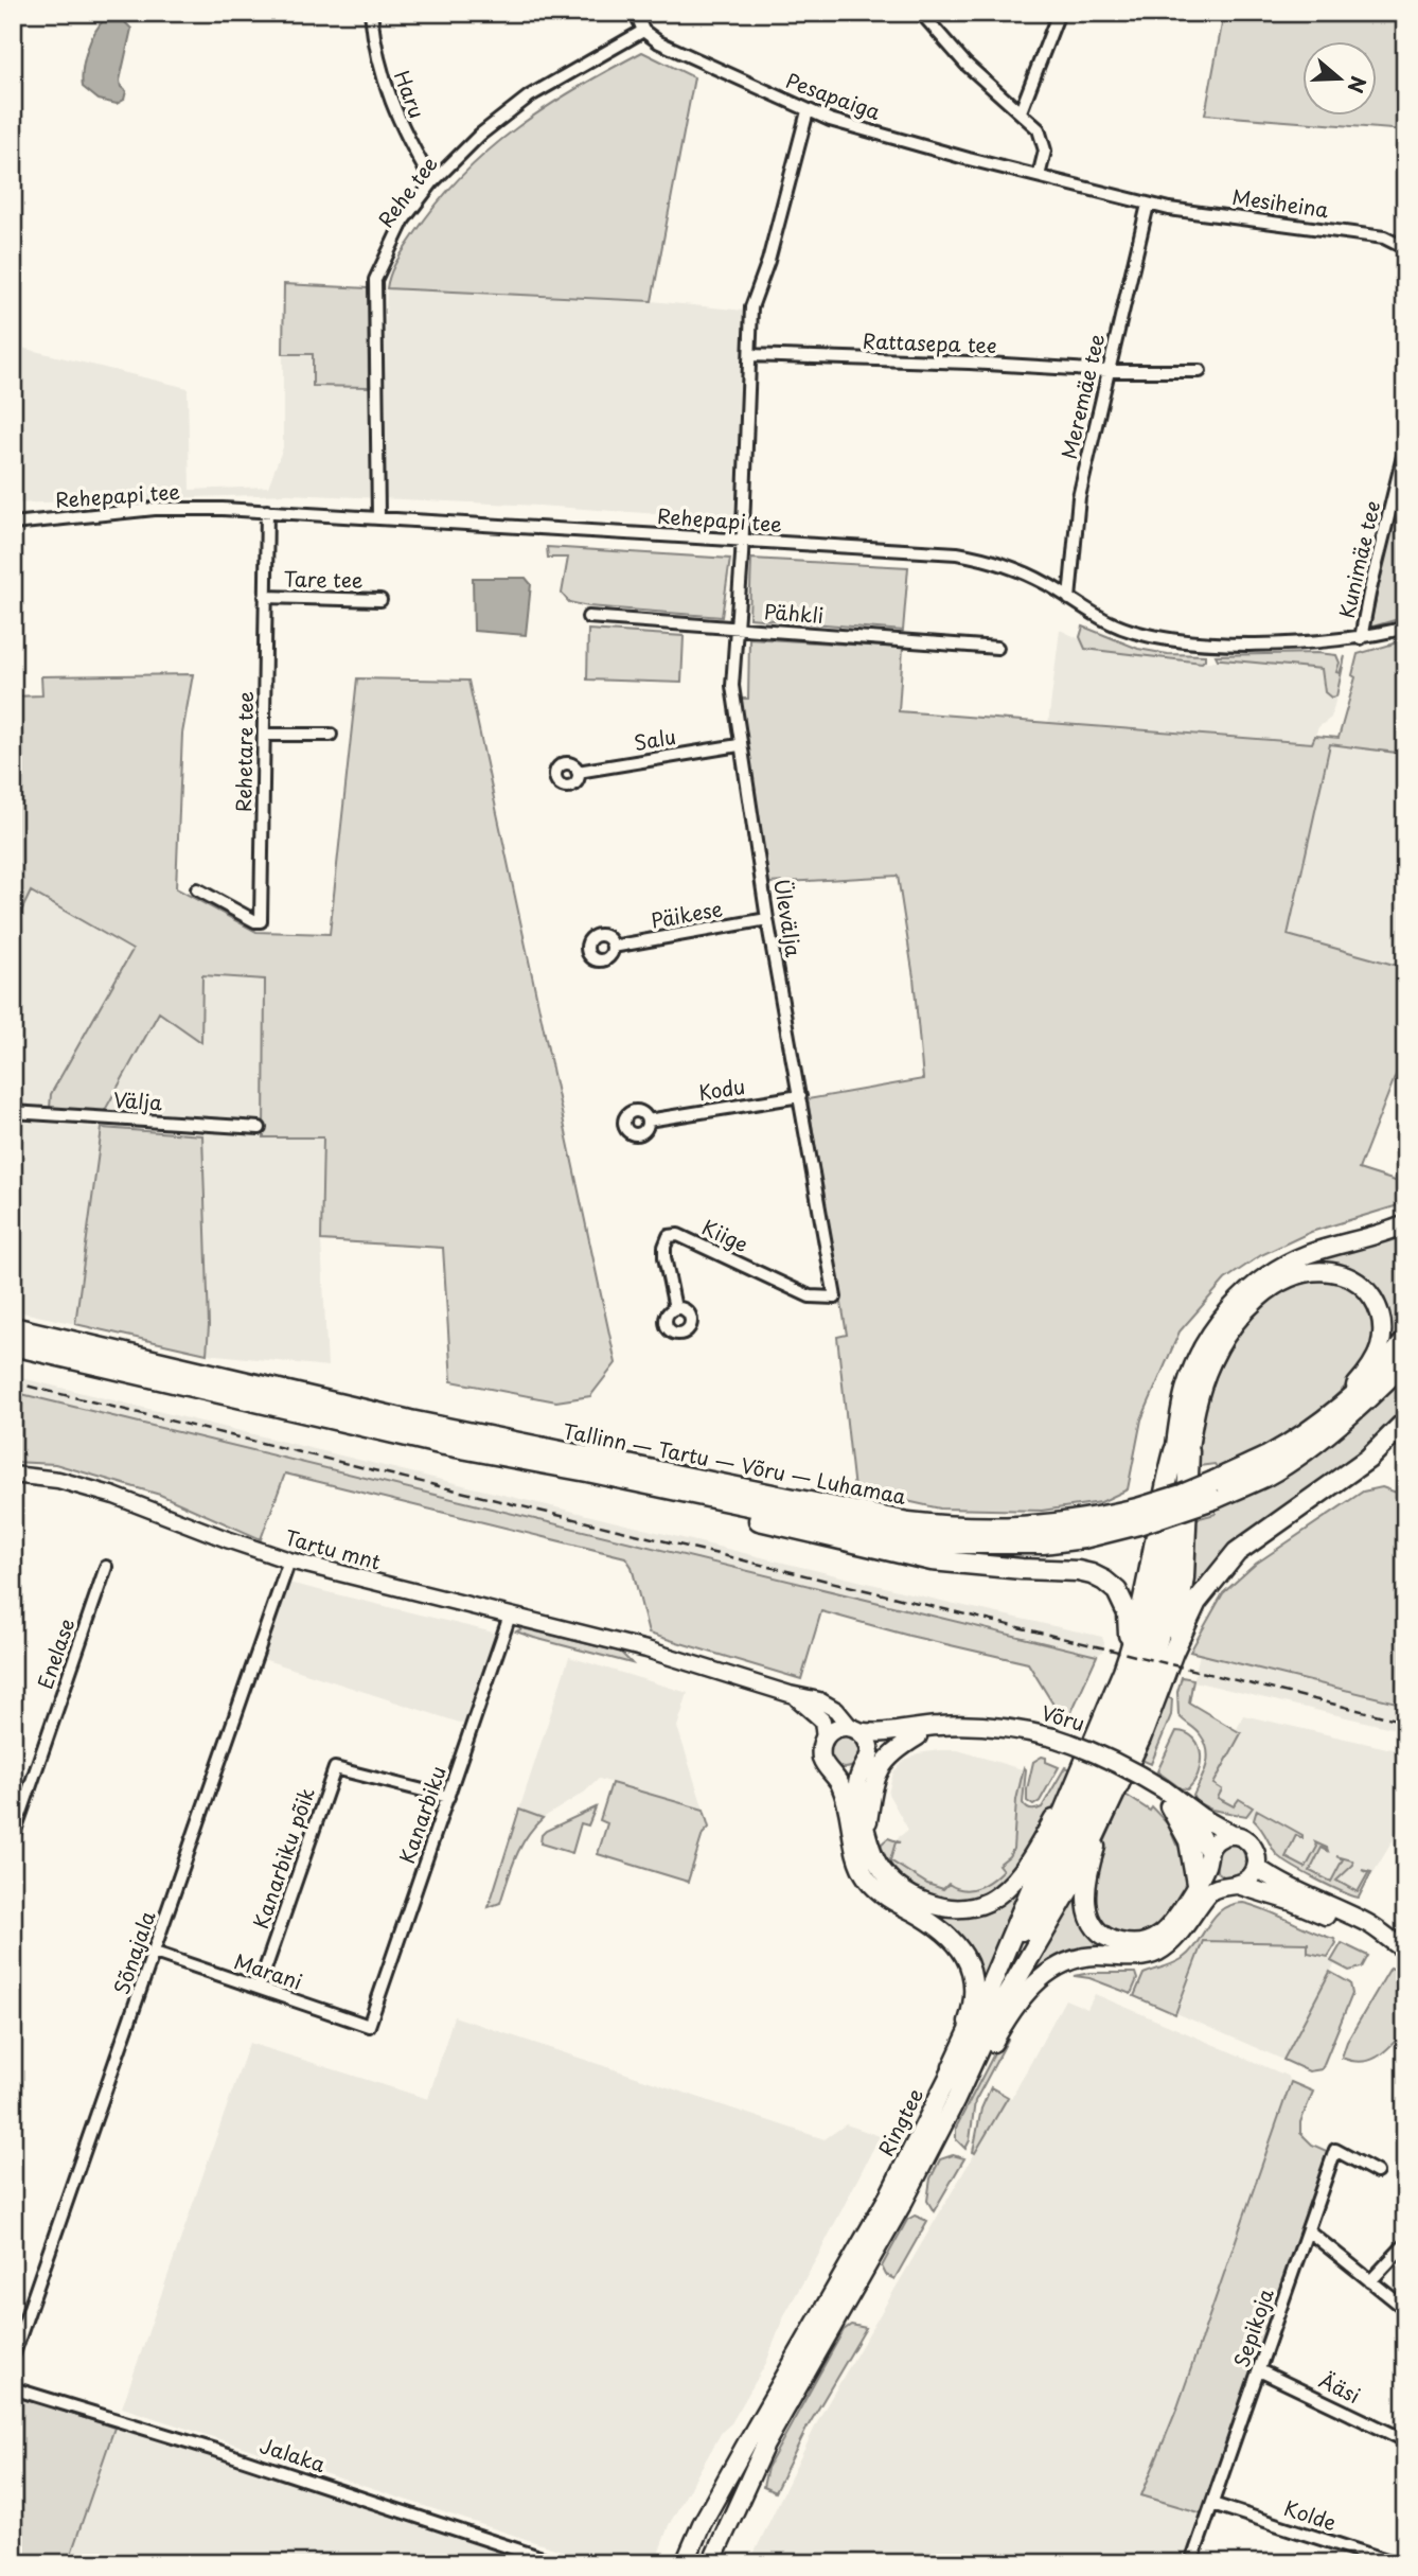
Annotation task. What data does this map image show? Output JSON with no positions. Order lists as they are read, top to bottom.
{
  "streets": {
    "highway": ["Tallinn — Tartu — Võru — Luhamaa"],
    "main road": ["Võru", "Ringtee"],
    "street": [
      "Haru",
      "Pesapaiga",
      "Rehe tee",
      "Mesiheina",
      "Rattasepa tee",
      "Meremäe tee",
      "Rehepapi tee",
      "Kunimäe tee",
      "Tare tee",
      "Pähkli",
      "Salu",
      "Rehetare tee",
      "Päikese",
      "Ülevälja",
      "Kodu",
      "Välja",
      "Kiige",
      "Tartu mnt",
      "Enelase",
      "Kanarbiku",
      "Kanarbiku põik",
      "Sõnajala",
      "Marani",
      "Sepikoja",
      "Ääsi",
      "Jalaka",
      "Kolde"
    ]
  },
  "crossings": [
    ["Haru", "Rehe tee"],
    ["Pesapaiga", "Rehe tee"],
    ["Pesapaiga", "Mesiheina"],
    ["Pesapaiga", "Meremäe tee"],
    ["Rehe tee", "Rehepapi tee"],
    ["Mesiheina", "Meremäe tee"],
    ["Rattasepa tee", "Meremäe tee"],
    ["Meremäe tee", "Rehepapi tee"],
    ["Rehepapi tee", "Kunimäe tee"],
    ["Rehepapi tee", "Rehetare tee"],
    ["Rehepapi tee", "Ülevälja"],
    ["Tare tee", "Rehetare tee"],
    ["Pähkli", "Ülevälja"],
    ["Salu", "Ülevälja"],
    ["Päikese", "Ülevälja"],
    ["Ülevälja", "Kodu"],
    ["Ülevälja", "Kiige"],
    ["Tartu mnt", "Kanarbiku"],
    ["Tartu mnt", "Sõnajala"],
    ["Kanarbiku", "Kanarbiku põik"],
    ["Kanarbiku", "Marani"],
    ["Kanarbiku põik", "Marani"],
    ["Sõnajala", "Marani"],
    ["Sepikoja", "Ääsi"],
    ["Sepikoja", "Kolde"]
  ],
  "north": "right"
}
